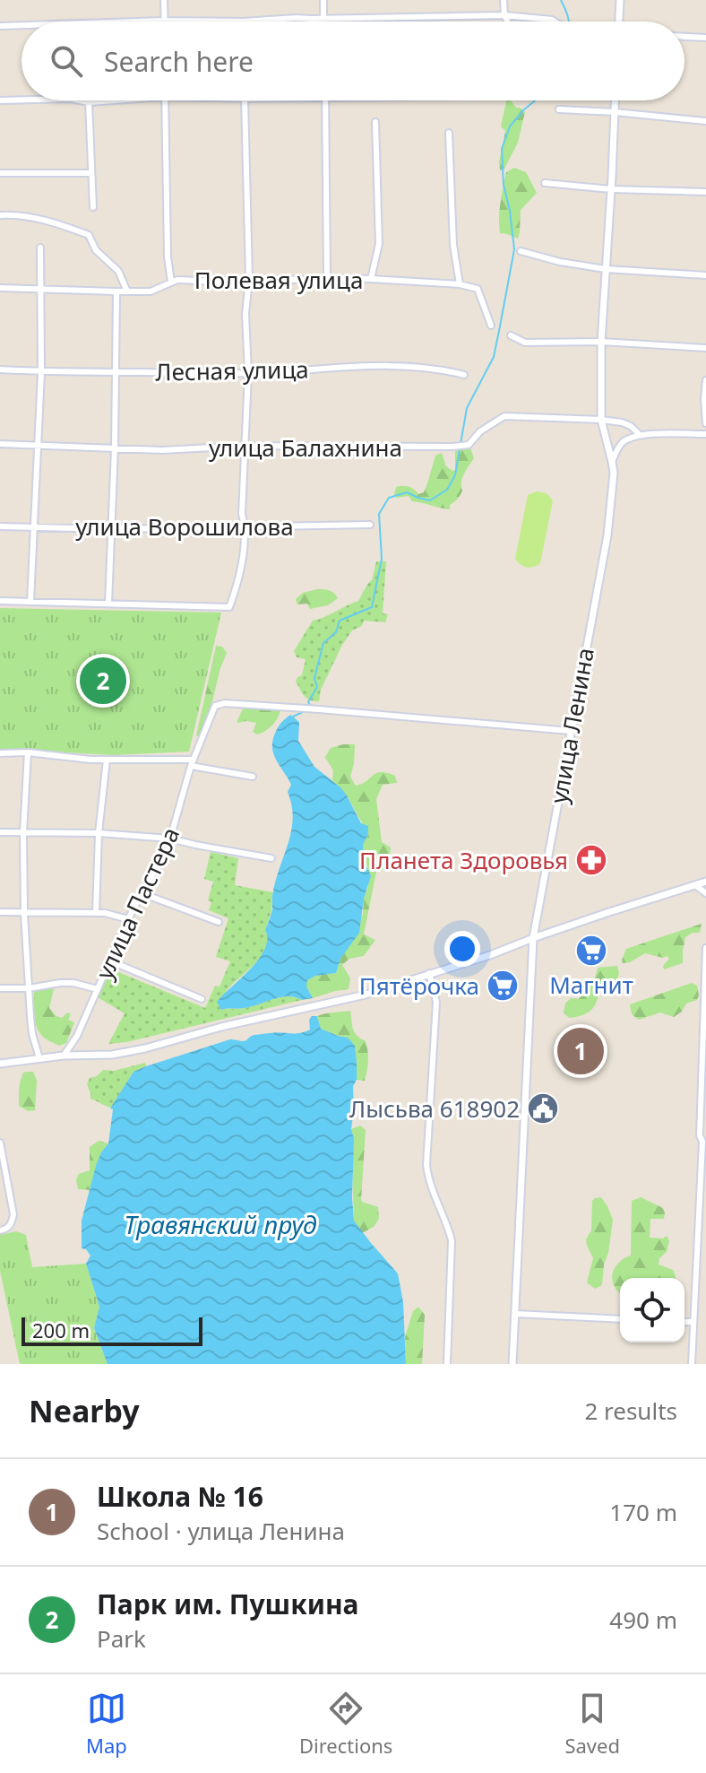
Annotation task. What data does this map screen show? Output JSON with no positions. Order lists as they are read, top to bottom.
{
  "streets": {
    "street": [
      "Полевая улица",
      "Лесная улица",
      "улица Балахнина",
      "улица Ворошилова",
      "улица Ленина",
      "улица Пастера"
    ]
  },
  "crossings": [
    ["улица Балахнина", "улица Ленина"],
    ["улица Ленина", "улица Пастера"]
  ],
  "water": ["Травянский пруд"],
  "places": {
    "pharmacy": ["Планета Здоровья"],
    "supermarket": ["Магнит", "Пятёрочка"],
    "public building": ["Лысьва 618902"]
  },
  "scale_bar": "200 m",
  "page": {
    "search": "Search here",
    "pins": ["2", "1"],
    "scale": "200 m",
    "heading": ["Nearby", "2 results"],
    "list": [
      {
        "mark": "1",
        "name": "Школа № 16",
        "note": "School · улица Ленина",
        "value": "170 m"
      },
      {
        "mark": "2",
        "name": "Парк им. Пушкина",
        "note": "Park",
        "value": "490 m"
      }
    ],
    "nav": ["Map", "Directions", "Saved"]
  }
}
